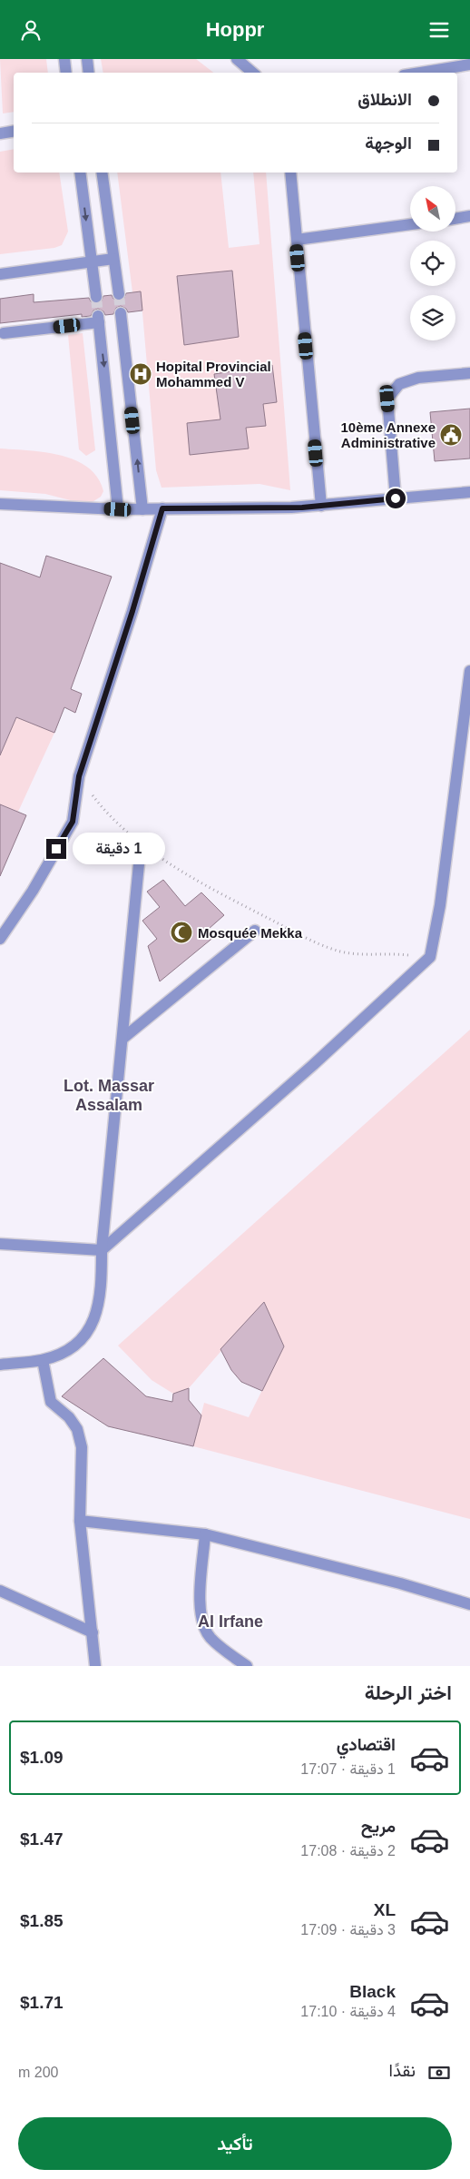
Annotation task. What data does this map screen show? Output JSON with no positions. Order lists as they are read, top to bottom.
{
  "districts": ["Lot. Massar Assalam", "Al Irfane"],
  "places": {
    "hospital": ["Hopital Provincial Mohammed V"],
    "public building": ["10ème Annexe Administrative"],
    "mosque": ["Mosquée Mekka"]
  },
  "north": "top left",
  "page": {
    "header": "Hoppr",
    "banner": ["الانطلاق", "الوجهة"],
    "bubble": "1 دقيقة",
    "heading": "اختر الرحلة",
    "list": [
      {
        "name": "اقتصادي",
        "note": "1 دقيقة · 17:07",
        "value": "$1.09"
      },
      {
        "name": "مريح",
        "note": "2 دقيقة · 17:08",
        "value": "$1.47"
      },
      {
        "name": "XL",
        "note": "3 دقيقة · 17:09",
        "value": "$1.85"
      },
      {
        "name": "Black",
        "note": "4 دقيقة · 17:10",
        "value": "$1.71"
      }
    ],
    "pay": ["نقدًا", "200 m"],
    "buttons": "تأكيد"
  }
}
